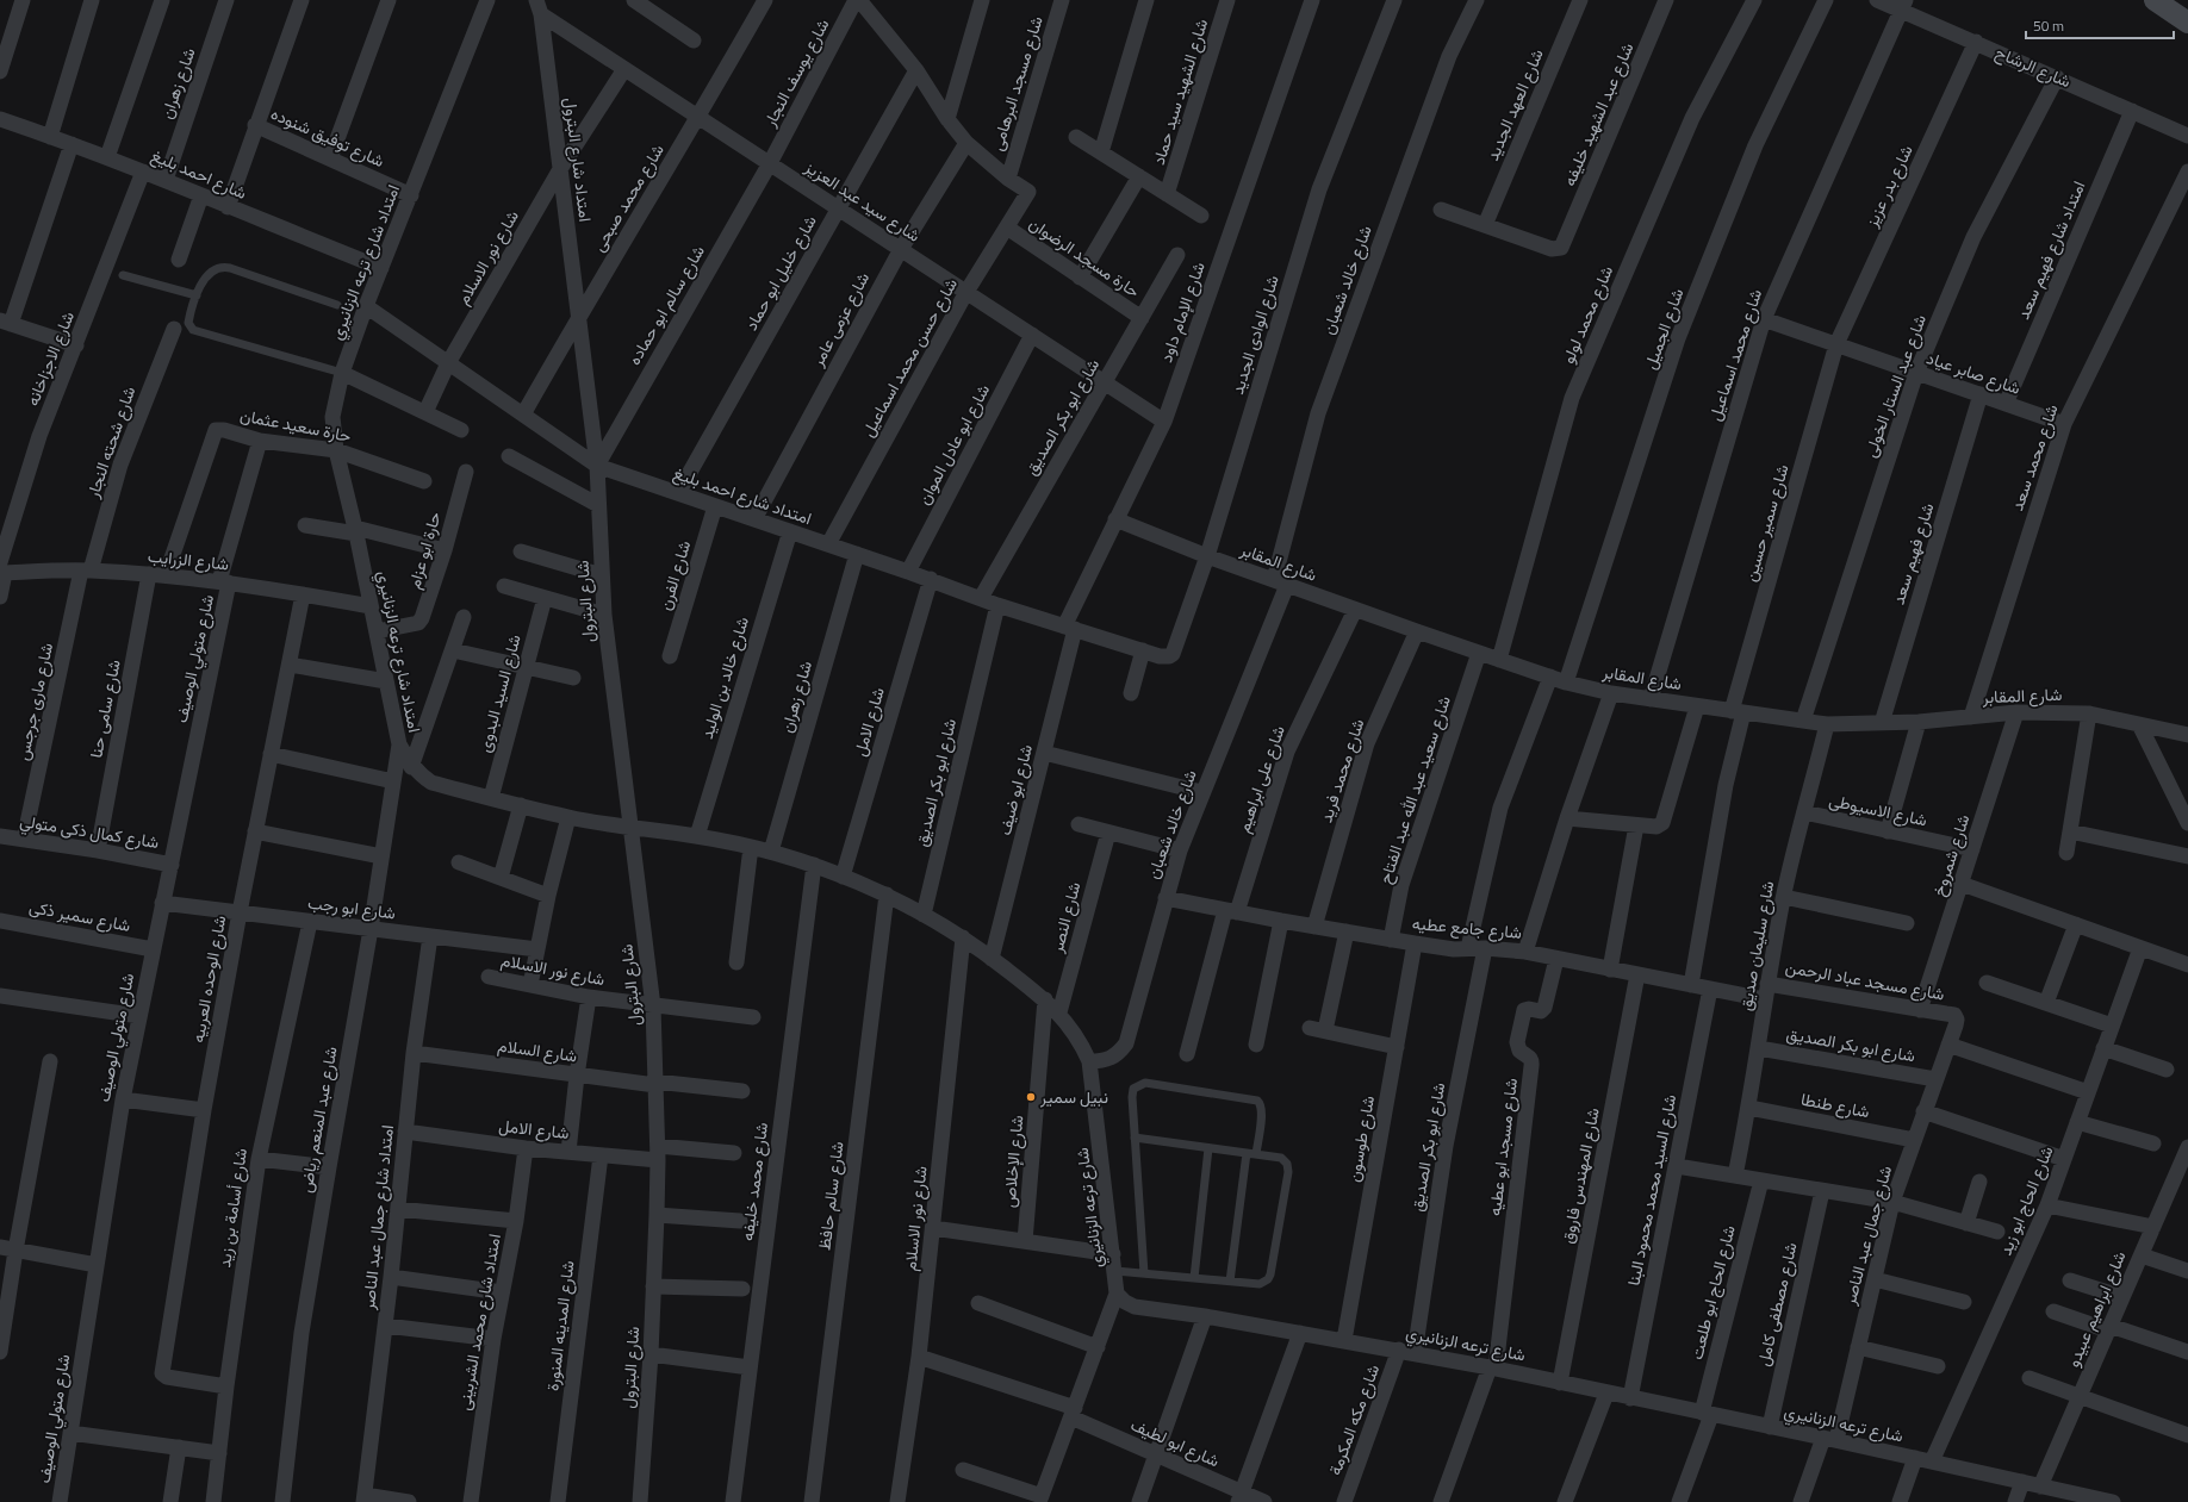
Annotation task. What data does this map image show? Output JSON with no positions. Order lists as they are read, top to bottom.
{
  "streets": {
    "street": [
      "شارع الرشاح",
      "شارع يوسف النجار",
      "شارع زهران",
      "شارع مسجد البرهامى",
      "شارع الشهيد سيد حماد",
      "شارع العهد الجديد",
      "شارع عبد الشهيد خليفه",
      "شارع توفيق شنوده",
      "امتداد شارع البترول",
      "شارع احمد بليغ",
      "شارع بدر عزيز",
      "شارع محمد صبحى",
      "شارع سيد عبد العزيز",
      "امتداد شارع فهيم سعد",
      "شارع نور الاسلام",
      "حارة مسجد الرضوان",
      "امتداد شارع ترعه الزنانيري",
      "شارع خليل ابو حماد",
      "شارع خالد شعبان",
      "شارع سالم ابو حماده",
      "شارع الإمام داود",
      "شارع محمد لولو",
      "شارع عزمى عامر",
      "شارع الجميل",
      "شارع الوادى الجديد",
      "شارع محمد اسماعيل",
      "شارع حسن محمد اسماعيل",
      "شارع الاجزاخانه",
      "شارع صابر عياد",
      "شارع عبد الستار الخولى",
      "شارع ابو بكر الصديق",
      "حارة سعيد عثمان",
      "شارع شحته النجار",
      "شارع ابو عادل الموان",
      "شارع محمد سعد",
      "امتداد شارع احمد بليغ",
      "شارع سمير حسين",
      "حارة ابو عزام",
      "شارع فهيم سعد",
      "شارع الزرايب",
      "شارع المقابر",
      "شارع الفرن",
      "شارع البترول",
      "شارع متولي الوصيف",
      "شارع خالد بن الوليد",
      "شارع السيد البدوى",
      "شارع مارى جرجس",
      "شارع سامى حنا",
      "شارع الامل",
      "شارع محمد فريد",
      "شارع على ابراهيم",
      "شارع ابو ضيف",
      "شارع سعيد عبد الله عبد الفتاح",
      "شارع الاسيوطى",
      "شارع كمال ذكى متولي",
      "شارع شمروخ",
      "شارع ابو رجب",
      "شارع سمير ذكى",
      "شارع النصر",
      "شارع جامع عطيه",
      "شارع سليمان صديق",
      "شارع الوحده العربيه",
      "شارع مسجد عباد الرحمن",
      "شارع السلام",
      "شارع طنطا",
      "شارع عبد المنعم رياض",
      "شارع طوسون",
      "شارع مسجد ابو عطيه",
      "شارع الإخلاص",
      "شارع المهندس فاروق",
      "شارع محمد خليفه",
      "شارع السيد محمد محمود البنا",
      "شارع سالم حافظ",
      "شارع الحاج ابو زيد",
      "شارع أسامة بن زيد",
      "شارع ترعه الزنانيري",
      "امتداد شارع جمال عبد الناصر",
      "شارع جمال عبد الناصر",
      "شارع الحاج ابو طلعت",
      "شارع مصطفى كامل",
      "شارع ابراهيم عبيدو",
      "امتداد شارع محمد الشربينى",
      "شارع المدينه المنورة",
      "شارع مكه المكرمة",
      "شارع ابو لطيف"
    ]
  },
  "crossings": [
    ["شارع الرشاح", "شارع بدر عزيز"],
    ["شارع الرشاح", "امتداد شارع فهيم سعد"],
    ["شارع الرشاح", "شارع محمد اسماعيل"],
    ["شارع الرشاح", "شارع عبد الستار الخولى"],
    ["شارع يوسف النجار", "شارع سيد عبد العزيز"],
    ["شارع يوسف النجار", "شارع سالم ابو حماده"],
    ["شارع زهران", "شارع احمد بليغ"],
    ["شارع زهران", "امتداد شارع ترعه الزنانيري"],
    ["شارع زهران", "امتداد شارع احمد بليغ"],
    ["شارع مسجد البرهامى", "شارع حسن محمد اسماعيل"],
    ["شارع العهد الجديد", "شارع عبد الشهيد خليفه"],
    ["شارع توفيق شنوده", "امتداد شارع ترعه الزنانيري"],
    ["امتداد شارع البترول", "شارع محمد صبحى"],
    ["امتداد شارع البترول", "شارع سيد عبد العزيز"],
    ["امتداد شارع البترول", "شارع نور الاسلام"],
    ["امتداد شارع البترول", "شارع سالم ابو حماده"],
    ["امتداد شارع البترول", "امتداد شارع احمد بليغ"],
    ["امتداد شارع البترول", "شارع البترول"],
    ["شارع احمد بليغ", "امتداد شارع ترعه الزنانيري"],
    ["شارع احمد بليغ", "شارع الاجزاخانه"],
    ["شارع بدر عزيز", "شارع صابر عياد"],
    ["شارع بدر عزيز", "شارع سمير حسين"],
    ["شارع محمد صبحى", "شارع سيد عبد العزيز"],
    ["شارع محمد صبحى", "امتداد شارع احمد بليغ"],
    ["شارع سيد عبد العزيز", "شارع نور الاسلام"],
    ["شارع سيد عبد العزيز", "شارع خليل ابو حماد"],
    ["شارع سيد عبد العزيز", "شارع سالم ابو حماده"],
    ["شارع سيد عبد العزيز", "شارع الإمام داود"],
    ["شارع سيد عبد العزيز", "شارع عزمى عامر"],
    ["شارع سيد عبد العزيز", "شارع حسن محمد اسماعيل"],
    ["شارع سيد عبد العزيز", "شارع ابو بكر الصديق"],
    ["شارع سيد عبد العزيز", "شارع ابو عادل الموان"],
    ["امتداد شارع فهيم سعد", "شارع صابر عياد"],
    ["شارع نور الاسلام", "امتداد شارع ترعه الزنانيري"],
    ["شارع نور الاسلام", "امتداد شارع احمد بليغ"],
    ["شارع نور الاسلام", "شارع البترول"],
    ["شارع نور الاسلام", "شارع ابو لطيف"],
    ["حارة مسجد الرضوان", "شارع حسن محمد اسماعيل"],
    ["حارة مسجد الرضوان", "شارع ابو بكر الصديق"],
    ["امتداد شارع ترعه الزنانيري", "شارع ابو بكر الصديق"],
    ["امتداد شارع ترعه الزنانيري", "حارة سعيد عثمان"],
    ["امتداد شارع ترعه الزنانيري", "امتداد شارع احمد بليغ"],
    ["امتداد شارع ترعه الزنانيري", "حارة ابو عزام"],
    ["امتداد شارع ترعه الزنانيري", "شارع الزرايب"],
    ["امتداد شارع ترعه الزنانيري", "شارع البترول"],
    ["امتداد شارع ترعه الزنانيري", "شارع خالد بن الوليد"],
    ["امتداد شارع ترعه الزنانيري", "شارع السيد البدوى"],
    ["امتداد شارع ترعه الزنانيري", "شارع الامل"],
    ["امتداد شارع ترعه الزنانيري", "شارع ابو ضيف"],
    ["امتداد شارع ترعه الزنانيري", "شارع عبد المنعم رياض"],
    ["امتداد شارع ترعه الزنانيري", "شارع الإخلاص"],
    ["امتداد شارع ترعه الزنانيري", "شارع محمد خليفه"],
    ["امتداد شارع ترعه الزنانيري", "شارع سالم حافظ"],
    ["امتداد شارع ترعه الزنانيري", "شارع ترعه الزنانيري"],
    ["شارع خليل ابو حماد", "امتداد شارع احمد بليغ"],
    ["شارع خالد شعبان", "شارع المقابر"],
    ["شارع خالد شعبان", "شارع جامع عطيه"],
    ["شارع خالد شعبان", "شارع ترعه الزنانيري"],
    ["شارع سالم ابو حماده", "امتداد شارع احمد بليغ"],
    ["شارع سالم ابو حماده", "شارع البترول"],
    ["شارع الإمام داود", "امتداد شارع احمد بليغ"],
    ["شارع الإمام داود", "شارع المقابر"],
    ["شارع الإمام داود", "شارع ابو ضيف"],
    ["شارع محمد لولو", "شارع المقابر"],
    ["شارع عزمى عامر", "امتداد شارع احمد بليغ"],
    ["شارع الجميل", "شارع المقابر"],
    ["شارع الوادى الجديد", "امتداد شارع احمد بليغ"],
    ["شارع الوادى الجديد", "شارع المقابر"],
    ["شارع محمد اسماعيل", "شارع صابر عياد"],
    ["شارع محمد اسماعيل", "شارع المقابر"],
    ["شارع حسن محمد اسماعيل", "امتداد شارع احمد بليغ"],
    ["شارع الاجزاخانه", "شارع الزرايب"],
    ["شارع صابر عياد", "شارع عبد الستار الخولى"],
    ["شارع صابر عياد", "شارع محمد سعد"],
    ["شارع صابر عياد", "شارع سمير حسين"],
    ["شارع صابر عياد", "شارع فهيم سعد"],
    ["شارع عبد الستار الخولى", "شارع المقابر"],
    ["شارع ابو بكر الصديق", "امتداد شارع احمد بليغ"],
    ["شارع ابو بكر الصديق", "شارع جامع عطيه"],
    ["شارع ابو بكر الصديق", "شارع سليمان صديق"],
    ["شارع ابو بكر الصديق", "شارع ترعه الزنانيري"],
    ["شارع ابو بكر الصديق", "شارع جمال عبد الناصر"],
    ["شارع ابو بكر الصديق", "شارع مكه المكرمة"],
    ["حارة سعيد عثمان", "شارع الزرايب"],
    ["حارة سعيد عثمان", "شارع متولي الوصيف"],
    ["شارع شحته النجار", "شارع الزرايب"],
    ["شارع شحته النجار", "شارع مارى جرجس"],
    ["شارع ابو عادل الموان", "امتداد شارع احمد بليغ"],
    ["شارع محمد سعد", "شارع المقابر"],
    ["امتداد شارع احمد بليغ", "شارع الفرن"],
    ["امتداد شارع احمد بليغ", "شارع البترول"],
    ["امتداد شارع احمد بليغ", "شارع خالد بن الوليد"],
    ["امتداد شارع احمد بليغ", "شارع الامل"],
    ["امتداد شارع احمد بليغ", "شارع ابو ضيف"],
    ["شارع سمير حسين", "شارع المقابر"],
    ["شارع فهيم سعد", "شارع المقابر"],
    ["شارع الزرايب", "شارع متولي الوصيف"],
    ["شارع الزرايب", "شارع مارى جرجس"],
    ["شارع الزرايب", "شارع سامى حنا"],
    ["شارع الزرايب", "شارع الوحده العربيه"],
    ["شارع المقابر", "شارع محمد فريد"],
    ["شارع المقابر", "شارع على ابراهيم"],
    ["شارع المقابر", "شارع سعيد عبد الله عبد الفتاح"],
    ["شارع المقابر", "شارع شمروخ"],
    ["شارع المقابر", "شارع سليمان صديق"],
    ["شارع البترول", "شارع الامل"],
    ["شارع البترول", "شارع السلام"],
    ["شارع متولي الوصيف", "شارع كمال ذكى متولي"],
    ["شارع متولي الوصيف", "شارع ابو رجب"],
    ["شارع متولي الوصيف", "شارع سمير ذكى"],
    ["شارع مارى جرجس", "شارع كمال ذكى متولي"],
    ["شارع سامى حنا", "شارع كمال ذكى متولي"],
    ["شارع الامل", "امتداد شارع جمال عبد الناصر"],
    ["شارع الامل", "امتداد شارع محمد الشربينى"],
    ["شارع الامل", "شارع المدينه المنورة"],
    ["شارع محمد فريد", "شارع جامع عطيه"],
    ["شارع على ابراهيم", "شارع جامع عطيه"],
    ["شارع سعيد عبد الله عبد الفتاح", "شارع جامع عطيه"],
    ["شارع الاسيوطى", "شارع شمروخ"],
    ["شارع الاسيوطى", "شارع سليمان صديق"],
    ["شارع شمروخ", "شارع مسجد عباد الرحمن"],
    ["شارع ابو رجب", "شارع الوحده العربيه"],
    ["شارع ابو رجب", "شارع عبد المنعم رياض"],
    ["شارع ابو رجب", "شارع أسامة بن زيد"],
    ["شارع ابو رجب", "امتداد شارع جمال عبد الناصر"],
    ["شارع النصر", "شارع ترعه الزنانيري"],
    ["شارع جامع عطيه", "شارع سليمان صديق"],
    ["شارع جامع عطيه", "شارع مسجد عباد الرحمن"],
    ["شارع جامع عطيه", "شارع طوسون"],
    ["شارع جامع عطيه", "شارع مسجد ابو عطيه"],
    ["شارع جامع عطيه", "شارع المهندس فاروق"],
    ["شارع جامع عطيه", "شارع السيد محمد محمود البنا"],
    ["شارع سليمان صديق", "شارع مسجد عباد الرحمن"],
    ["شارع سليمان صديق", "شارع طنطا"],
    ["شارع الوحده العربيه", "شارع أسامة بن زيد"],
    ["شارع مسجد عباد الرحمن", "شارع جمال عبد الناصر"],
    ["شارع السلام", "امتداد شارع جمال عبد الناصر"],
    ["شارع طنطا", "شارع جمال عبد الناصر"],
    ["شارع طوسون", "شارع ترعه الزنانيري"],
    ["شارع مسجد ابو عطيه", "شارع ترعه الزنانيري"],
    ["شارع الإخلاص", "شارع ترعه الزنانيري"],
    ["شارع المهندس فاروق", "شارع ترعه الزنانيري"],
    ["شارع السيد محمد محمود البنا", "شارع ترعه الزنانيري"],
    ["شارع الحاج ابو زيد", "شارع ترعه الزنانيري"],
    ["شارع ترعه الزنانيري", "شارع جمال عبد الناصر"],
    ["شارع ترعه الزنانيري", "شارع الحاج ابو طلعت"],
    ["شارع ترعه الزنانيري", "شارع مصطفى كامل"],
    ["شارع ترعه الزنانيري", "شارع ابراهيم عبيدو"],
    ["شارع ترعه الزنانيري", "شارع مكه المكرمة"]
  ],
  "places": ["نبيل سمير"],
  "scale_bar": "50 m"
}
